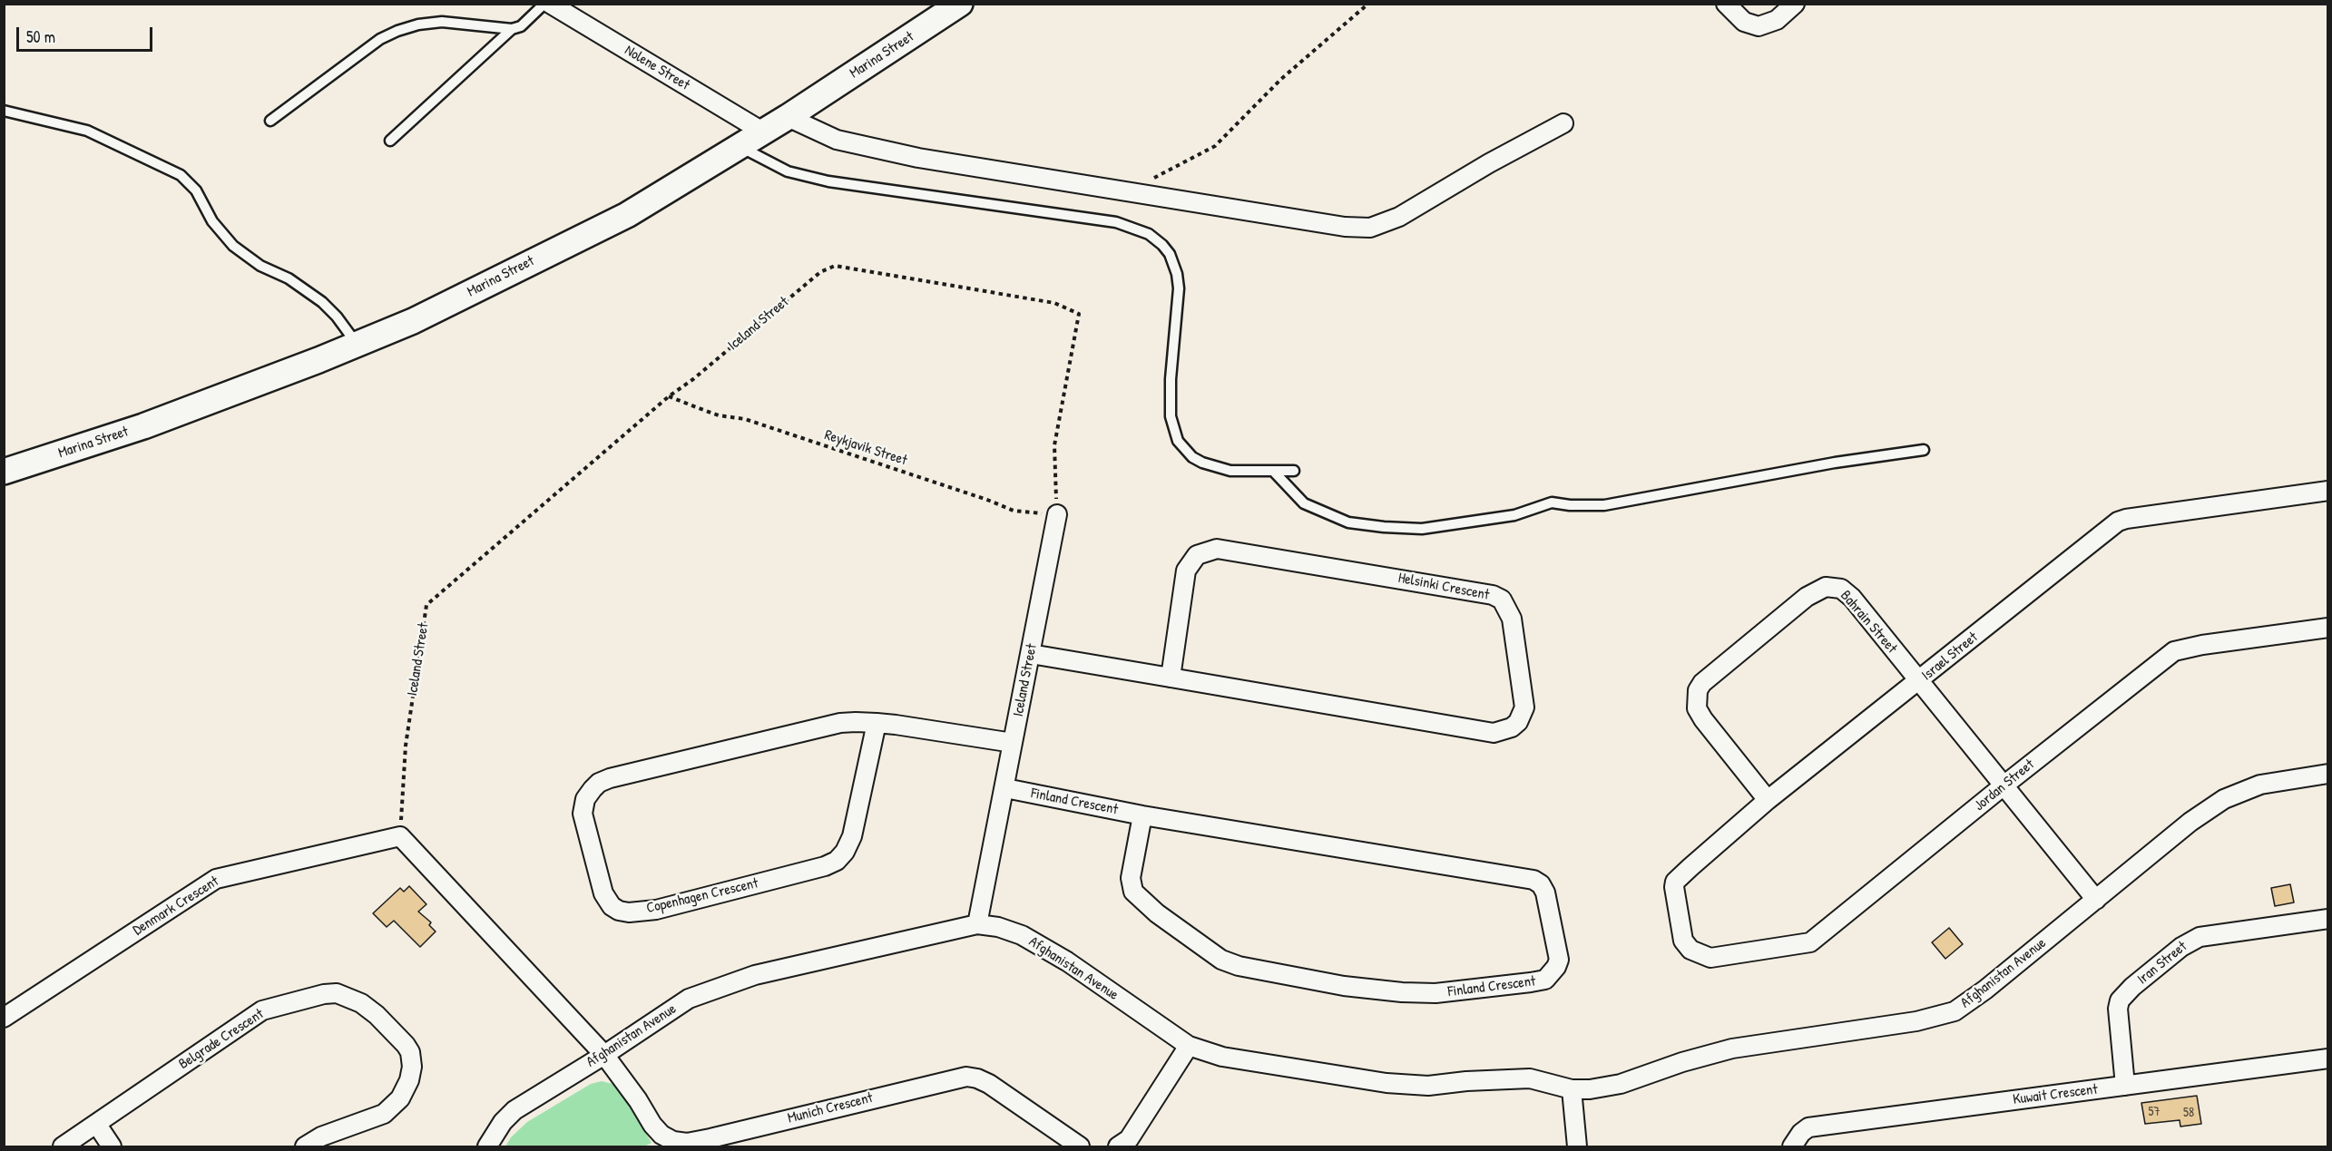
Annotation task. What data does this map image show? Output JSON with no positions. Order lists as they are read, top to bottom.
{
  "streets": {
    "main road": ["Marina Street"],
    "street": [
      "Nolene Street",
      "Iceland Street",
      "Helsinki Crescent",
      "Bahrain Street",
      "Israel Street",
      "Jordan Street",
      "Finland Crescent",
      "Copenhagen Crescent",
      "Denmark Crescent",
      "Iran Street",
      "Afghanistan Avenue",
      "Belgrade Crescent",
      "Kuwait Crescent",
      "Munich Crescent"
    ],
    "path": ["Reykjavik Street"]
  },
  "crossings": [
    ["Marina Street", "Nolene Street"],
    ["Iceland Street", "Reykjavik Street"],
    ["Iceland Street", "Helsinki Crescent"],
    ["Iceland Street", "Finland Crescent"],
    ["Iceland Street", "Copenhagen Crescent"],
    ["Iceland Street", "Denmark Crescent"],
    ["Iceland Street", "Afghanistan Avenue"],
    ["Bahrain Street", "Israel Street"],
    ["Bahrain Street", "Jordan Street"],
    ["Bahrain Street", "Afghanistan Avenue"],
    ["Israel Street", "Jordan Street"],
    ["Iran Street", "Kuwait Crescent"],
    ["Afghanistan Avenue", "Munich Crescent"]
  ],
  "house_numbers": ["57", "58"],
  "scale_bar": "50 m"
}
